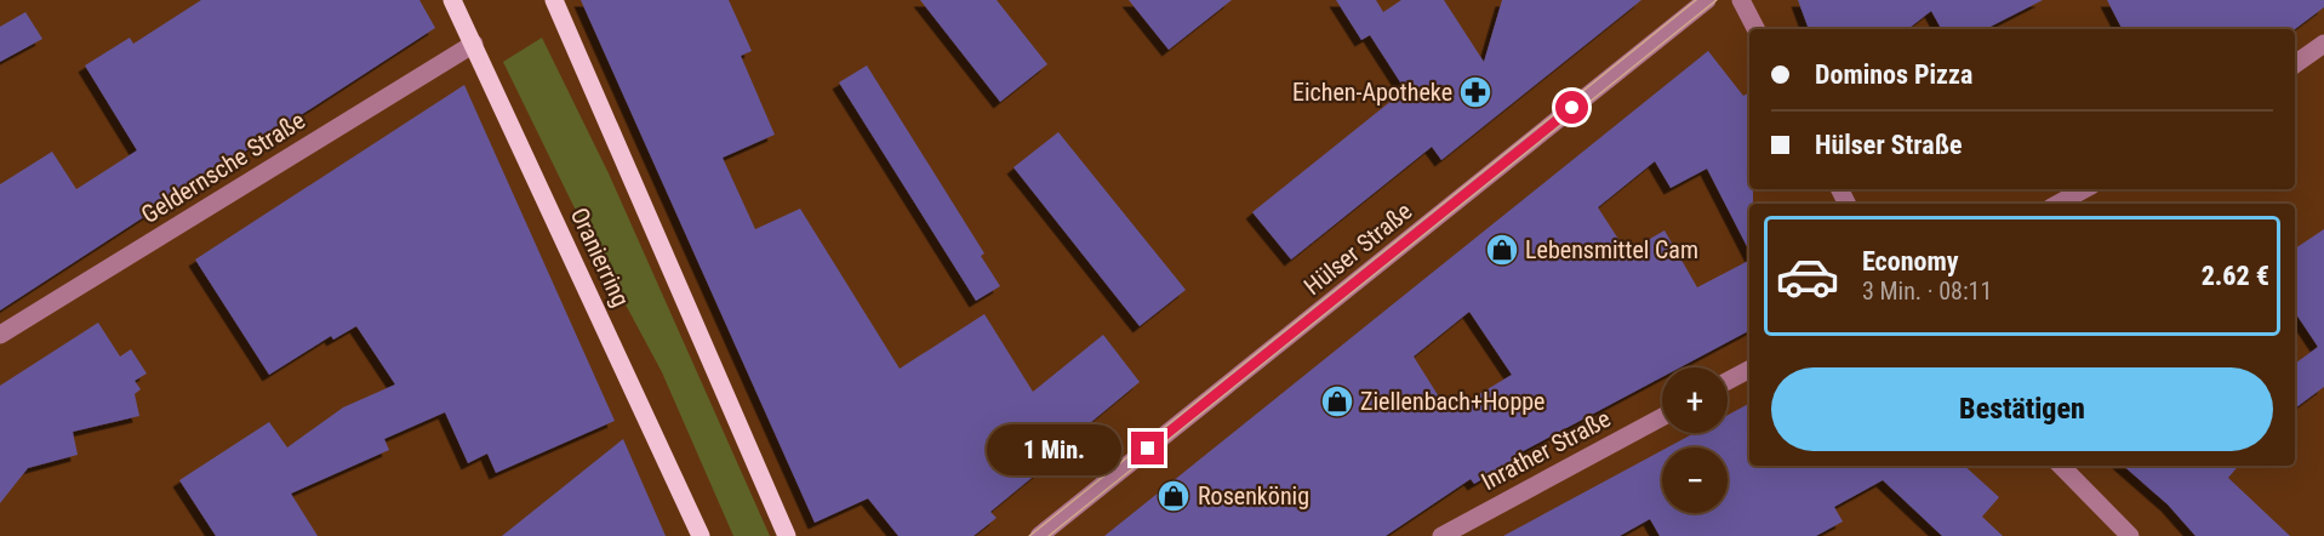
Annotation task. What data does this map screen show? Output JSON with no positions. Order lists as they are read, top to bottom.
{
  "streets": {
    "main road": ["Oranierring"],
    "street": ["Geldernsche Straße", "Hülser Straße", "Inrather Straße"]
  },
  "crossings": [
    ["Geldernsche Straße", "Oranierring"]
  ],
  "places": {
    "pharmacy": ["Eichen-Apotheke"],
    "shop": ["Lebensmittel Cam", "Ziellenbach+Hoppe", "Rosenkönig"]
  },
  "page": {
    "banner": ["Dominos Pizza", "Hülser Straße"],
    "list": [
      {
        "name": "Economy",
        "note": "3 Min. · 08:11",
        "value": "2.62 €"
      }
    ],
    "buttons": "Bestätigen",
    "map_buttons": ["+", "−"],
    "bubble": "1 Min."
  }
}
